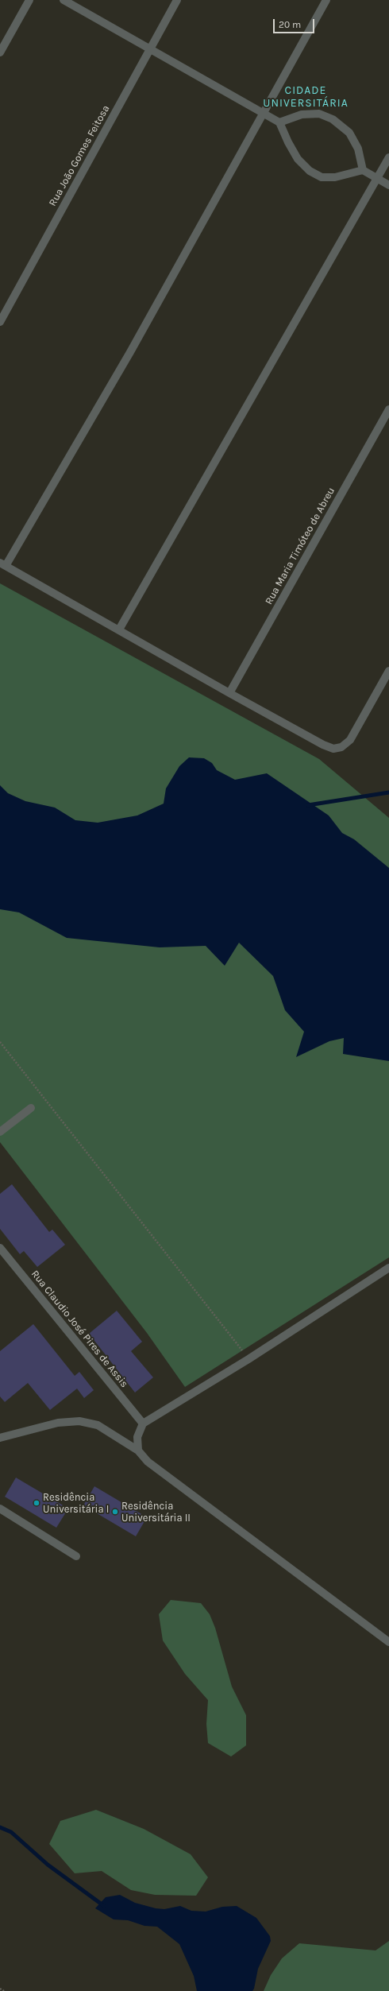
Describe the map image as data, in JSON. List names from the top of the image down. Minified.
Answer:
{"streets":{"street":["Rua João Gomes Feitosa","Rua Maria Timóteo de Abreu","Rua Claudio José Pires de Assis"]},"districts":["CIDADE UNIVERSITÁRIA"],"places":["Residência Universitária I","Residência Universitária II"],"scale_bar":"20 m"}
